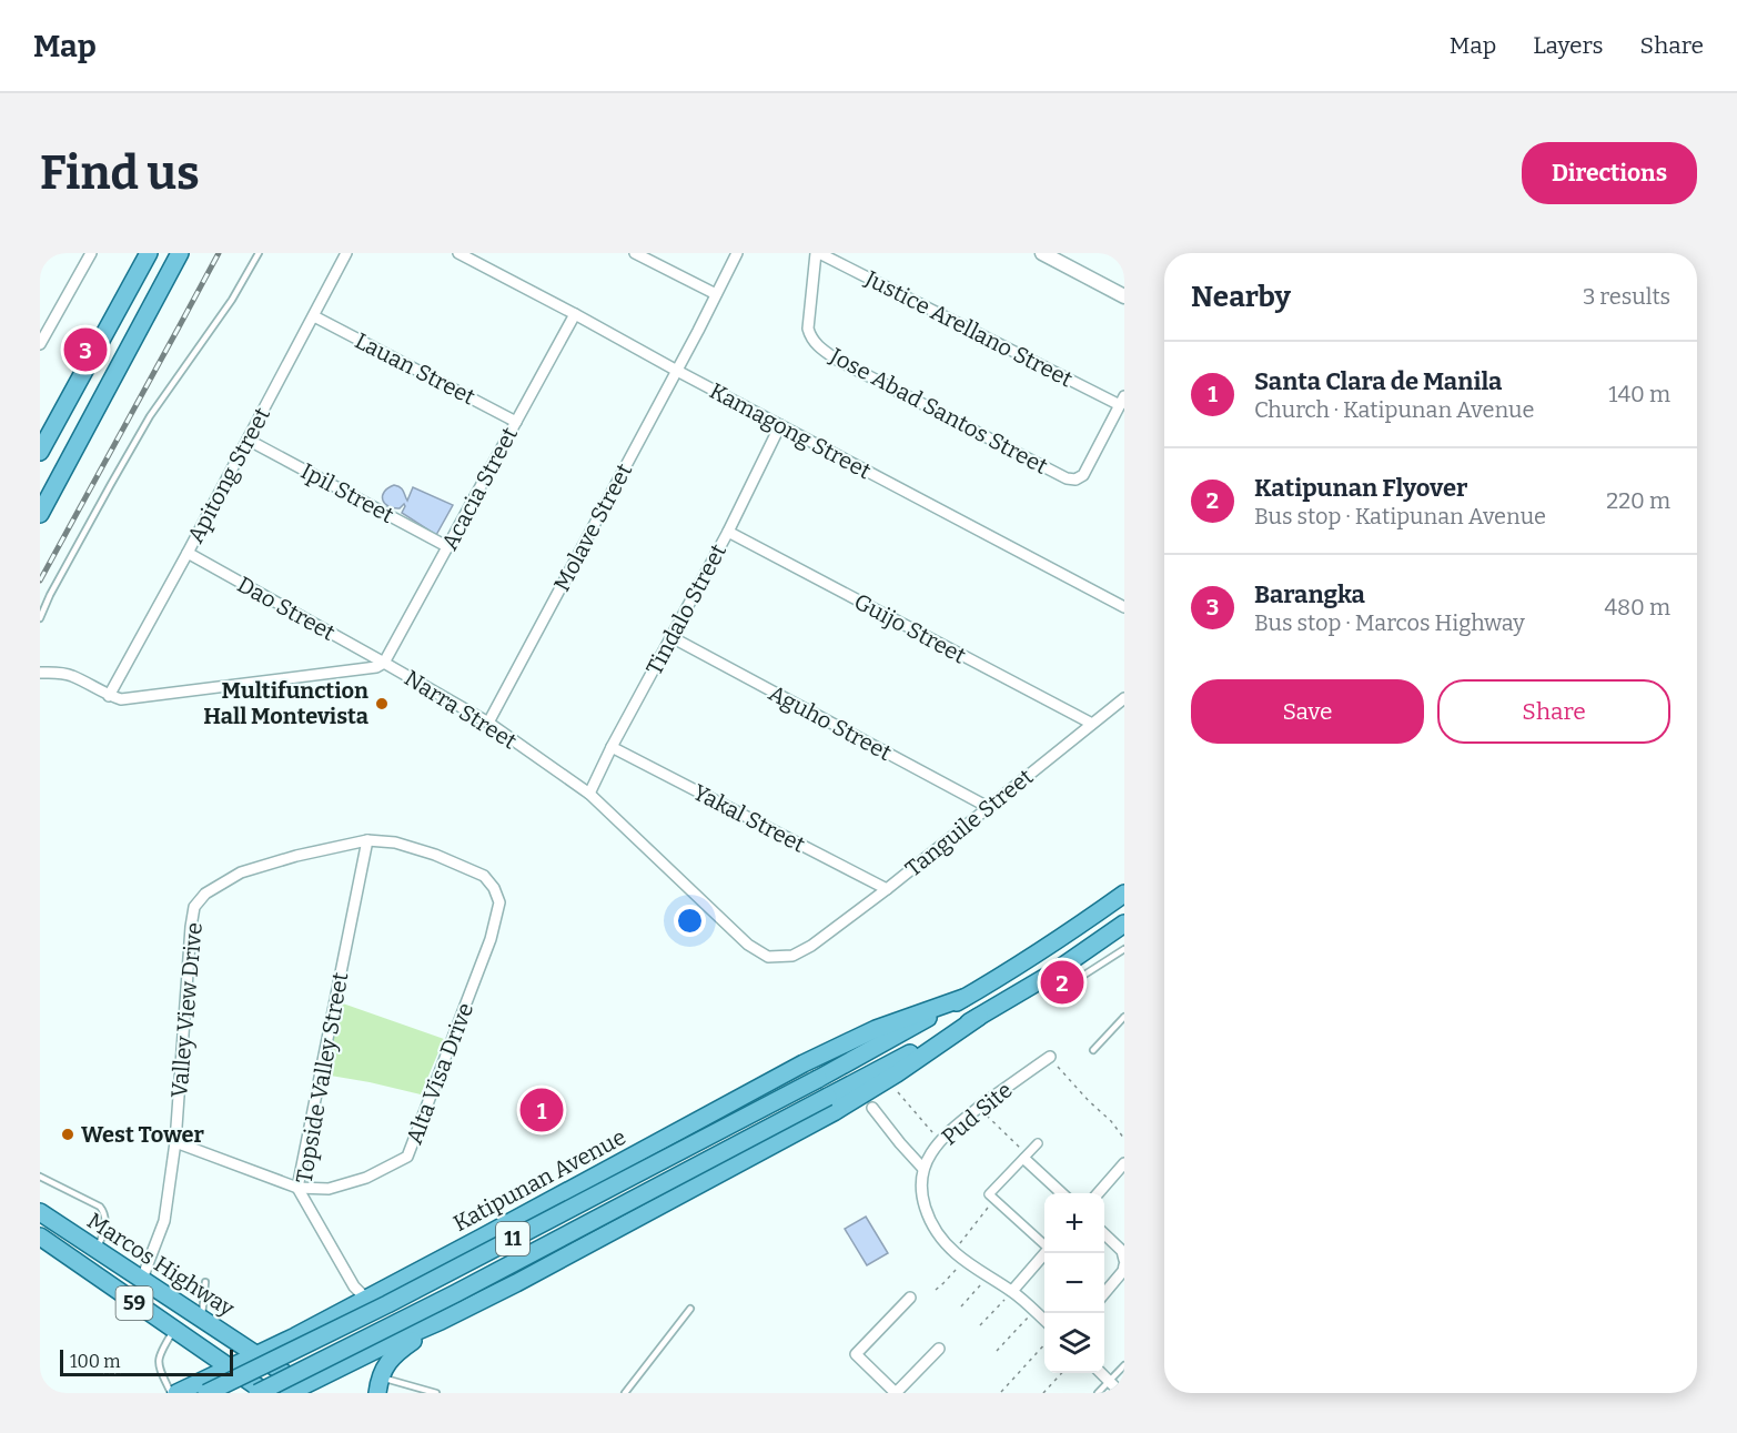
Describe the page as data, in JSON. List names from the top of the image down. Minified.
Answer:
{"streets":{"main road":["Katipunan Avenue","11","Marcos Highway","59"],"street":["Justice Arellano Street","Lauan Street","Jose Abad Santos Street","Kamagong Street","Apitong Street","Acacia Street","Ipil Street","Molave Street","Dao Street","Tindalo Street","Guijo Street","Narra Street","Aguho Street","Yakal Street","Tanguile Street","Valley View Drive","Alta Visa Drive","Topside Valley Street","Pud Site"]},"crossings":[["Justice Arellano Street","Jose Abad Santos Street"],["Lauan Street","Apitong Street"],["Lauan Street","Acacia Street"],["Kamagong Street","Acacia Street"],["Kamagong Street","Molave Street"],["Kamagong Street","Tindalo Street"],["Apitong Street","Ipil Street"],["Apitong Street","Dao Street"],["Apitong Street","Narra Street"],["Acacia Street","Ipil Street"],["Acacia Street","Dao Street"],["Acacia Street","Narra Street"],["Molave Street","Narra Street"],["Dao Street","Narra Street"],["Tindalo Street","Guijo Street"],["Tindalo Street","Narra Street"],["Tindalo Street","Aguho Street"],["Tindalo Street","Yakal Street"],["Guijo Street","Tanguile Street"],["Narra Street","Tanguile Street"],["Aguho Street","Tanguile Street"],["Yakal Street","Tanguile Street"],["Valley View Drive","Alta Visa Drive"],["Valley View Drive","Topside Valley Street"],["Valley View Drive","Marcos Highway"],["Alta Visa Drive","Topside Valley Street"],["Topside Valley Street","Katipunan Avenue"],["Katipunan Avenue","Marcos Highway"],["Katipunan Avenue","59"],["11","59"],["Marcos Highway","59"]],"places":["Multifunction Hall Montevista","West Tower"],"scale_bar":"100 m","page":{"header":"Map","nav":["Map","Layers","Share"],"buttons":["Directions",["Save","Share"]],"title":"Find us","heading":["Nearby","3 results"],"pins":["3","2","1"],"list":[{"mark":"1","name":"Santa Clara de Manila","note":"Church · Katipunan Avenue","value":"140 m"},{"mark":"2","name":"Katipunan Flyover","note":"Bus stop · Katipunan Avenue","value":"220 m"},{"mark":"3","name":"Barangka","note":"Bus stop · Marcos Highway","value":"480 m"}],"map_buttons":["+","−"],"scale":"100 m"}}
